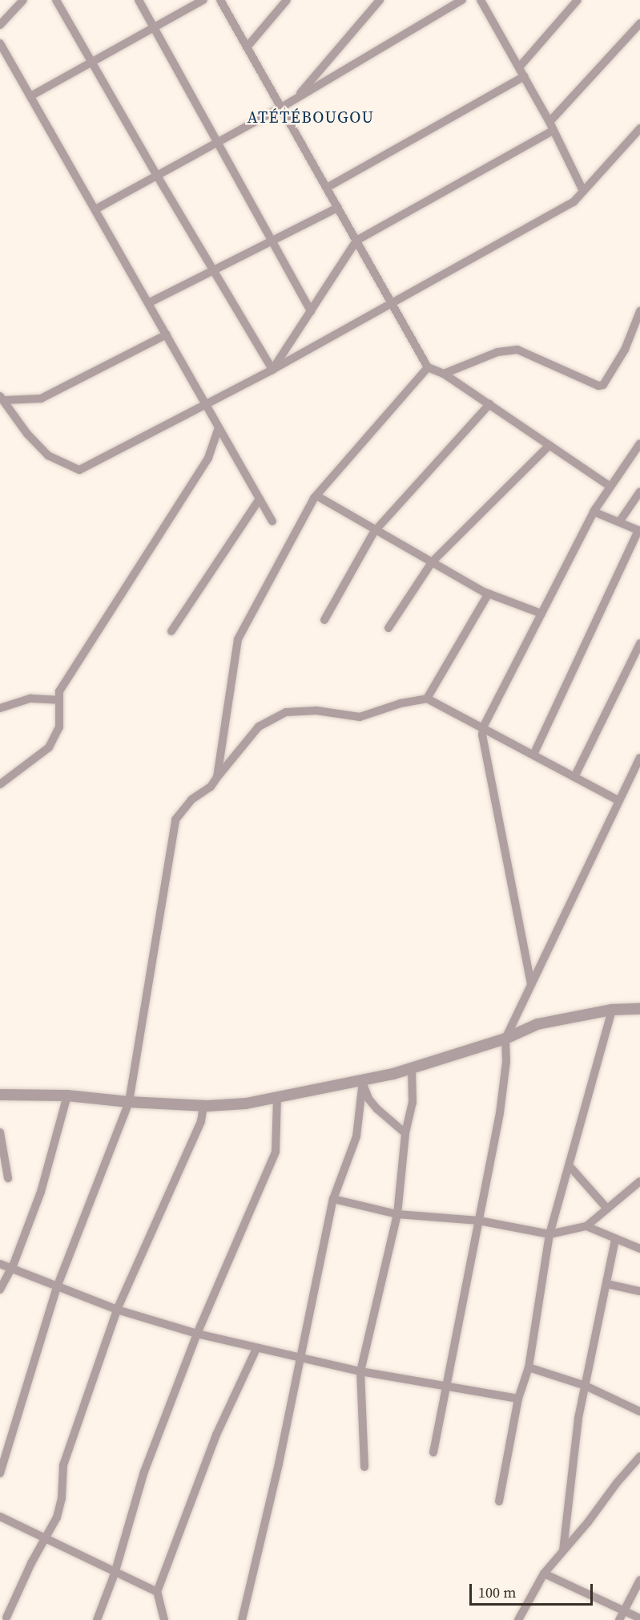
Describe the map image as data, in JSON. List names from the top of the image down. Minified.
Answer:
{"districts":["ATÉTÉBOUGOU"],"scale_bar":"100 m"}
